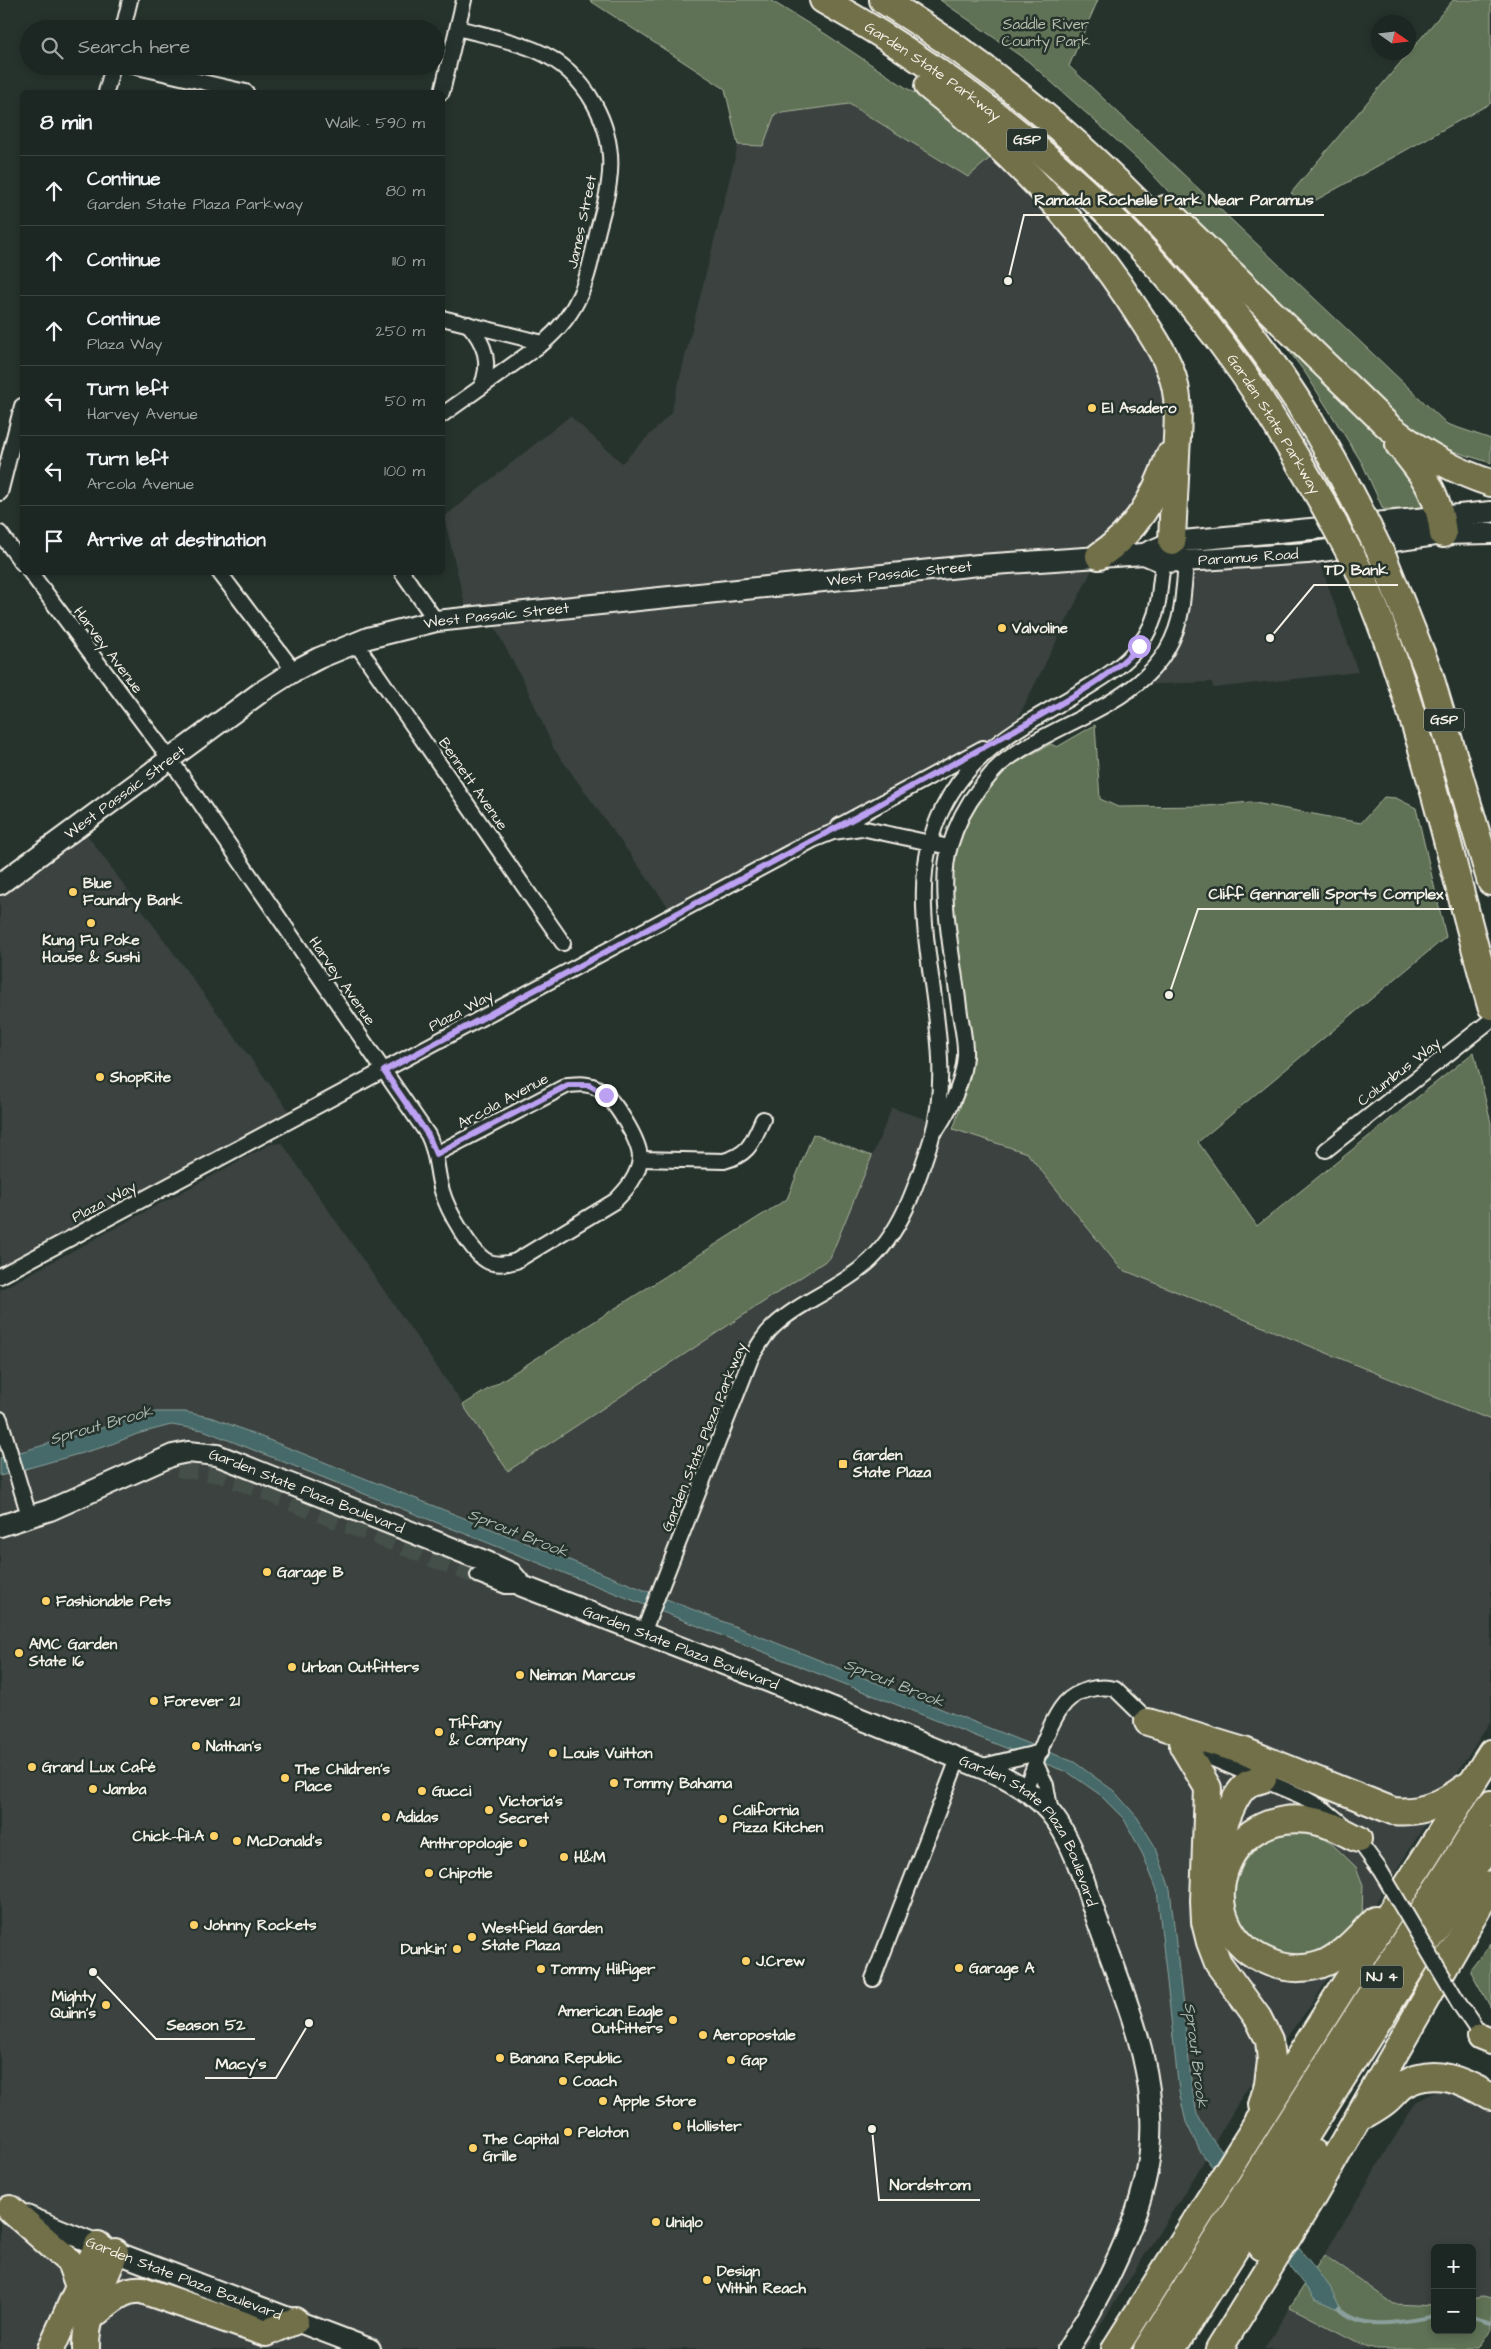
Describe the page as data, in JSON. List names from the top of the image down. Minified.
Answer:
{"streets":{"highway":["Garden State Parkway","GSP","NJ 4"],"street":["James Street","Paramus Road","West Passaic Street","Harvey Avenue","Bennett Avenue","Plaza Way","Columbus Way","Arcola Avenue","Garden State Plaza Parkway","Garden State Plaza Boulevard"]},"crossings":[["Paramus Road","West Passaic Street"],["Paramus Road","Garden State Plaza Parkway"],["West Passaic Street","Harvey Avenue"],["West Passaic Street","Bennett Avenue"],["Harvey Avenue","Plaza Way"],["Harvey Avenue","Arcola Avenue"],["Plaza Way","Garden State Plaza Parkway"],["Garden State Plaza Parkway","Garden State Plaza Boulevard"]],"water":["Sprout Brook"],"parks":["Saddle River County Park"],"places":{"other":["Ramada Rochelle Park Near Paramus","El Asadero","Valvoline","TD Bank","Blue Foundry Bank","Kung Fu Poke House & Sushi","Cliff Gennarelli Sports Complex","ShopRite","Garage B","Fashionable Pets","AMC Garden State 16","Urban Outfitters","Neiman Marcus","Forever 21","Tiffany & Company","Nathan's","Louis Vuitton","Grand Lux Café","The Children's Place","Tommy Bahama","Jamba","Gucci","Victoria's Secret","Adidas","California Pizza Kitchen","Chick-fil-A","McDonald's","Anthropologie","H&M","Chipotle","Johnny Rockets","Westfield Garden State Plaza","Dunkin'","J.Crew","Garage A","Tommy Hilfiger","Season 52","Mighty Quinn's","American Eagle Outfitters","Macy's","Aeropostale","Banana Republic","Gap","Coach","Apple Store","Hollister","Nordstrom","Peloton","The Capital Grille","Uniqlo","Design Within Reach"],"transit":["Garden State Plaza"]},"north":"right","page":{"search":"Search here","heading":["8 min","Walk · 590 m"],"list":[["Continue","Garden State Plaza Parkway","80 m"],["Continue","110 m"],["Continue","Plaza Way","250 m"],["Turn left","Harvey Avenue","50 m"],["Turn left","Arcola Avenue","100 m"],"Arrive at destination"],"map_buttons":["+","−"]}}
